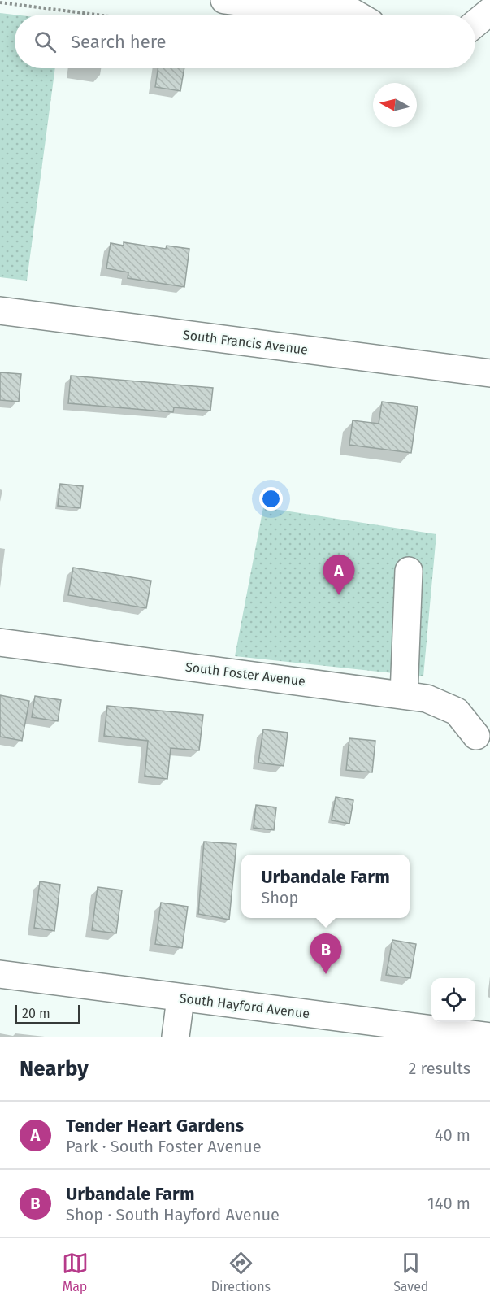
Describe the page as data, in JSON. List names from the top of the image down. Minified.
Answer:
{"streets":{"street":["South Francis Avenue","South Foster Avenue","South Hayford Avenue"]},"scale_bar":"20 m","north":"left","page":{"search":"Search here","pins":["A","B"],"popup":["Urbandale Farm","Shop"],"scale":"20 m","heading":["Nearby","2 results"],"list":[{"mark":"A","name":"Tender Heart Gardens","note":"Park · South Foster Avenue","value":"40 m"},{"mark":"B","name":"Urbandale Farm","note":"Shop · South Hayford Avenue","value":"140 m"}],"nav":["Map","Directions","Saved"]}}
